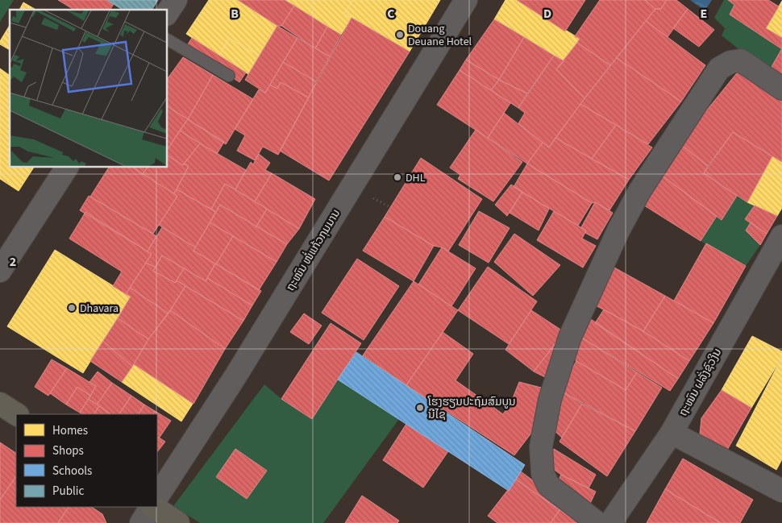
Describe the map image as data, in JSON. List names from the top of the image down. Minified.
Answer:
{"streets":{"street":["ຖະໜົນ ໜໍ່ແກ້ວກຸມມານ","ຖະໜົນ ຝລັ່ງຊົວງິນ"]},"places":["Douang Deuane Hotel","DHL","Dhavara","ໂຮງຮຽນປະຖົມສົມບູນ ນີໄຊ"],"legend":["Homes","Shops","Schools","Public"],"grid":{"columns":["B","C","D","E"],"rows":["2"]}}
